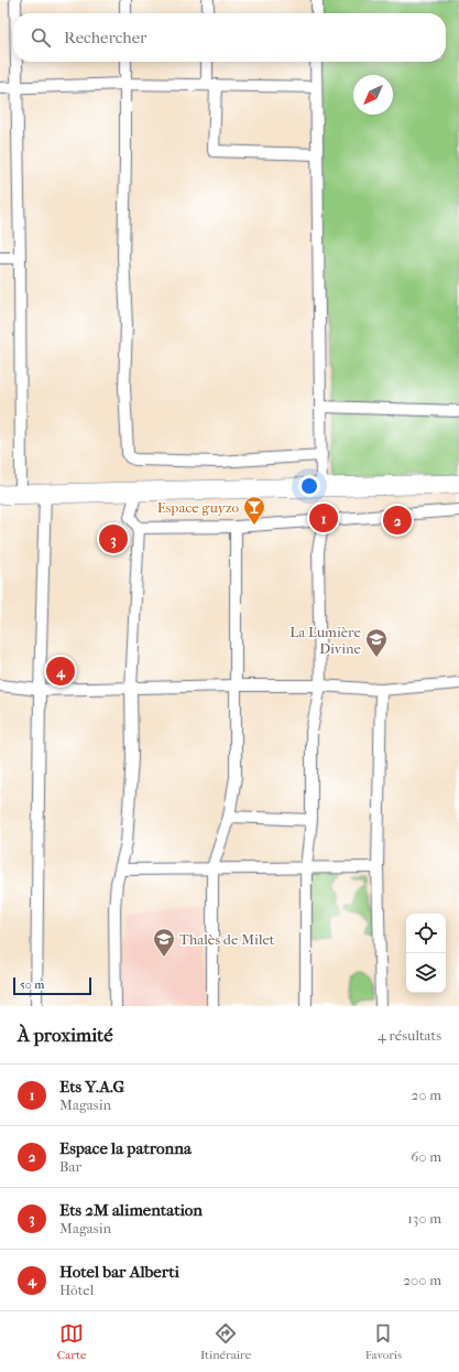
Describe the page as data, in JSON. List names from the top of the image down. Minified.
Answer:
{"places":{"bar":["Espace guyzo"],"school or university":["La Lumière Divine","Thalès de Milet"]},"scale_bar":"50 m","north":"bottom left","page":{"search":"Rechercher","pins":["1","2","3","4"],"scale":"50 m","heading":["À proximité","4 résultats"],"list":[{"mark":"1","name":"Ets Y.A.G","note":"Magasin","value":"20 m"},{"mark":"2","name":"Espace la patronna","note":"Bar","value":"60 m"},{"mark":"3","name":"Ets 2M alimentation","note":"Magasin","value":"130 m"},{"mark":"4","name":"Hotel bar Alberti","note":"Hôtel","value":"200 m"}],"nav":["Carte","Itinéraire","Favoris"]}}
